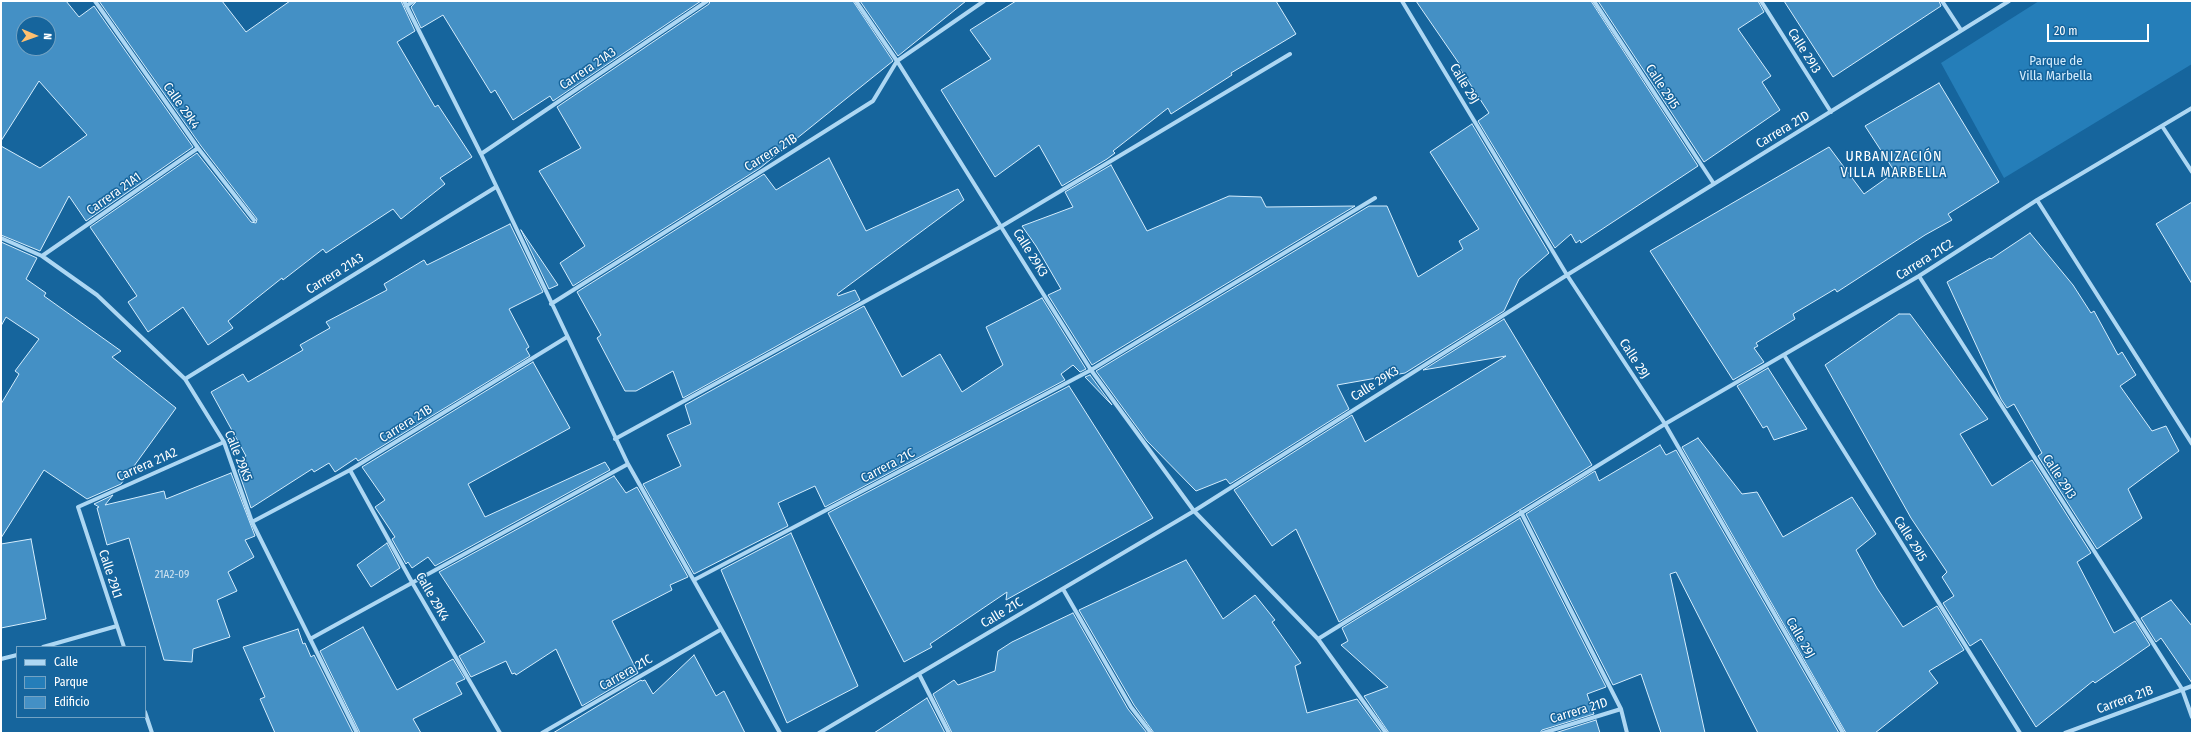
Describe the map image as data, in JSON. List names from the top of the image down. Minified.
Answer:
{"streets":{"street":["Calle 29I3","Carrera 21A3","Calle 29J","Calle 29I5","Calle 29k4","Carrera 21D","Carrera 21B","Carrera 21A1","Calle 29K3","Carrera 21C2","Calle 29K5","Carrera 21A2","Carrera 21C","Calle 29L1","Calle 29K4","Calle 21C"]},"crossings":[["Calle 29I3","Carrera 21D"],["Calle 29I3","Carrera 21B"],["Calle 29I3","Carrera 21C2"],["Carrera 21A3","Calle 29K5"],["Calle 29J","Carrera 21D"],["Calle 29J","Calle 29K3"],["Calle 29J","Carrera 21C2"],["Calle 29I5","Carrera 21D"],["Calle 29I5","Carrera 21C2"],["Calle 29k4","Carrera 21A1"],["Carrera 21D","Calle 29K3"],["Carrera 21B","Calle 29K3"],["Carrera 21B","Calle 29K5"],["Carrera 21B","Calle 29K4"],["Carrera 21A1","Calle 29K5"],["Calle 29K3","Carrera 21C2"],["Calle 29K3","Carrera 21C"],["Calle 29K3","Calle 21C"],["Calle 29K5","Carrera 21A2"],["Carrera 21A2","Calle 29L1"]],"districts":["URBANIZACIÓN VILLA MARBELLA"],"parks":["Parque de Villa Marbella"],"house_numbers":["21A2-09"],"legend":["Calle","Parque","Edificio"],"scale_bar":"20 m","north":"right"}
